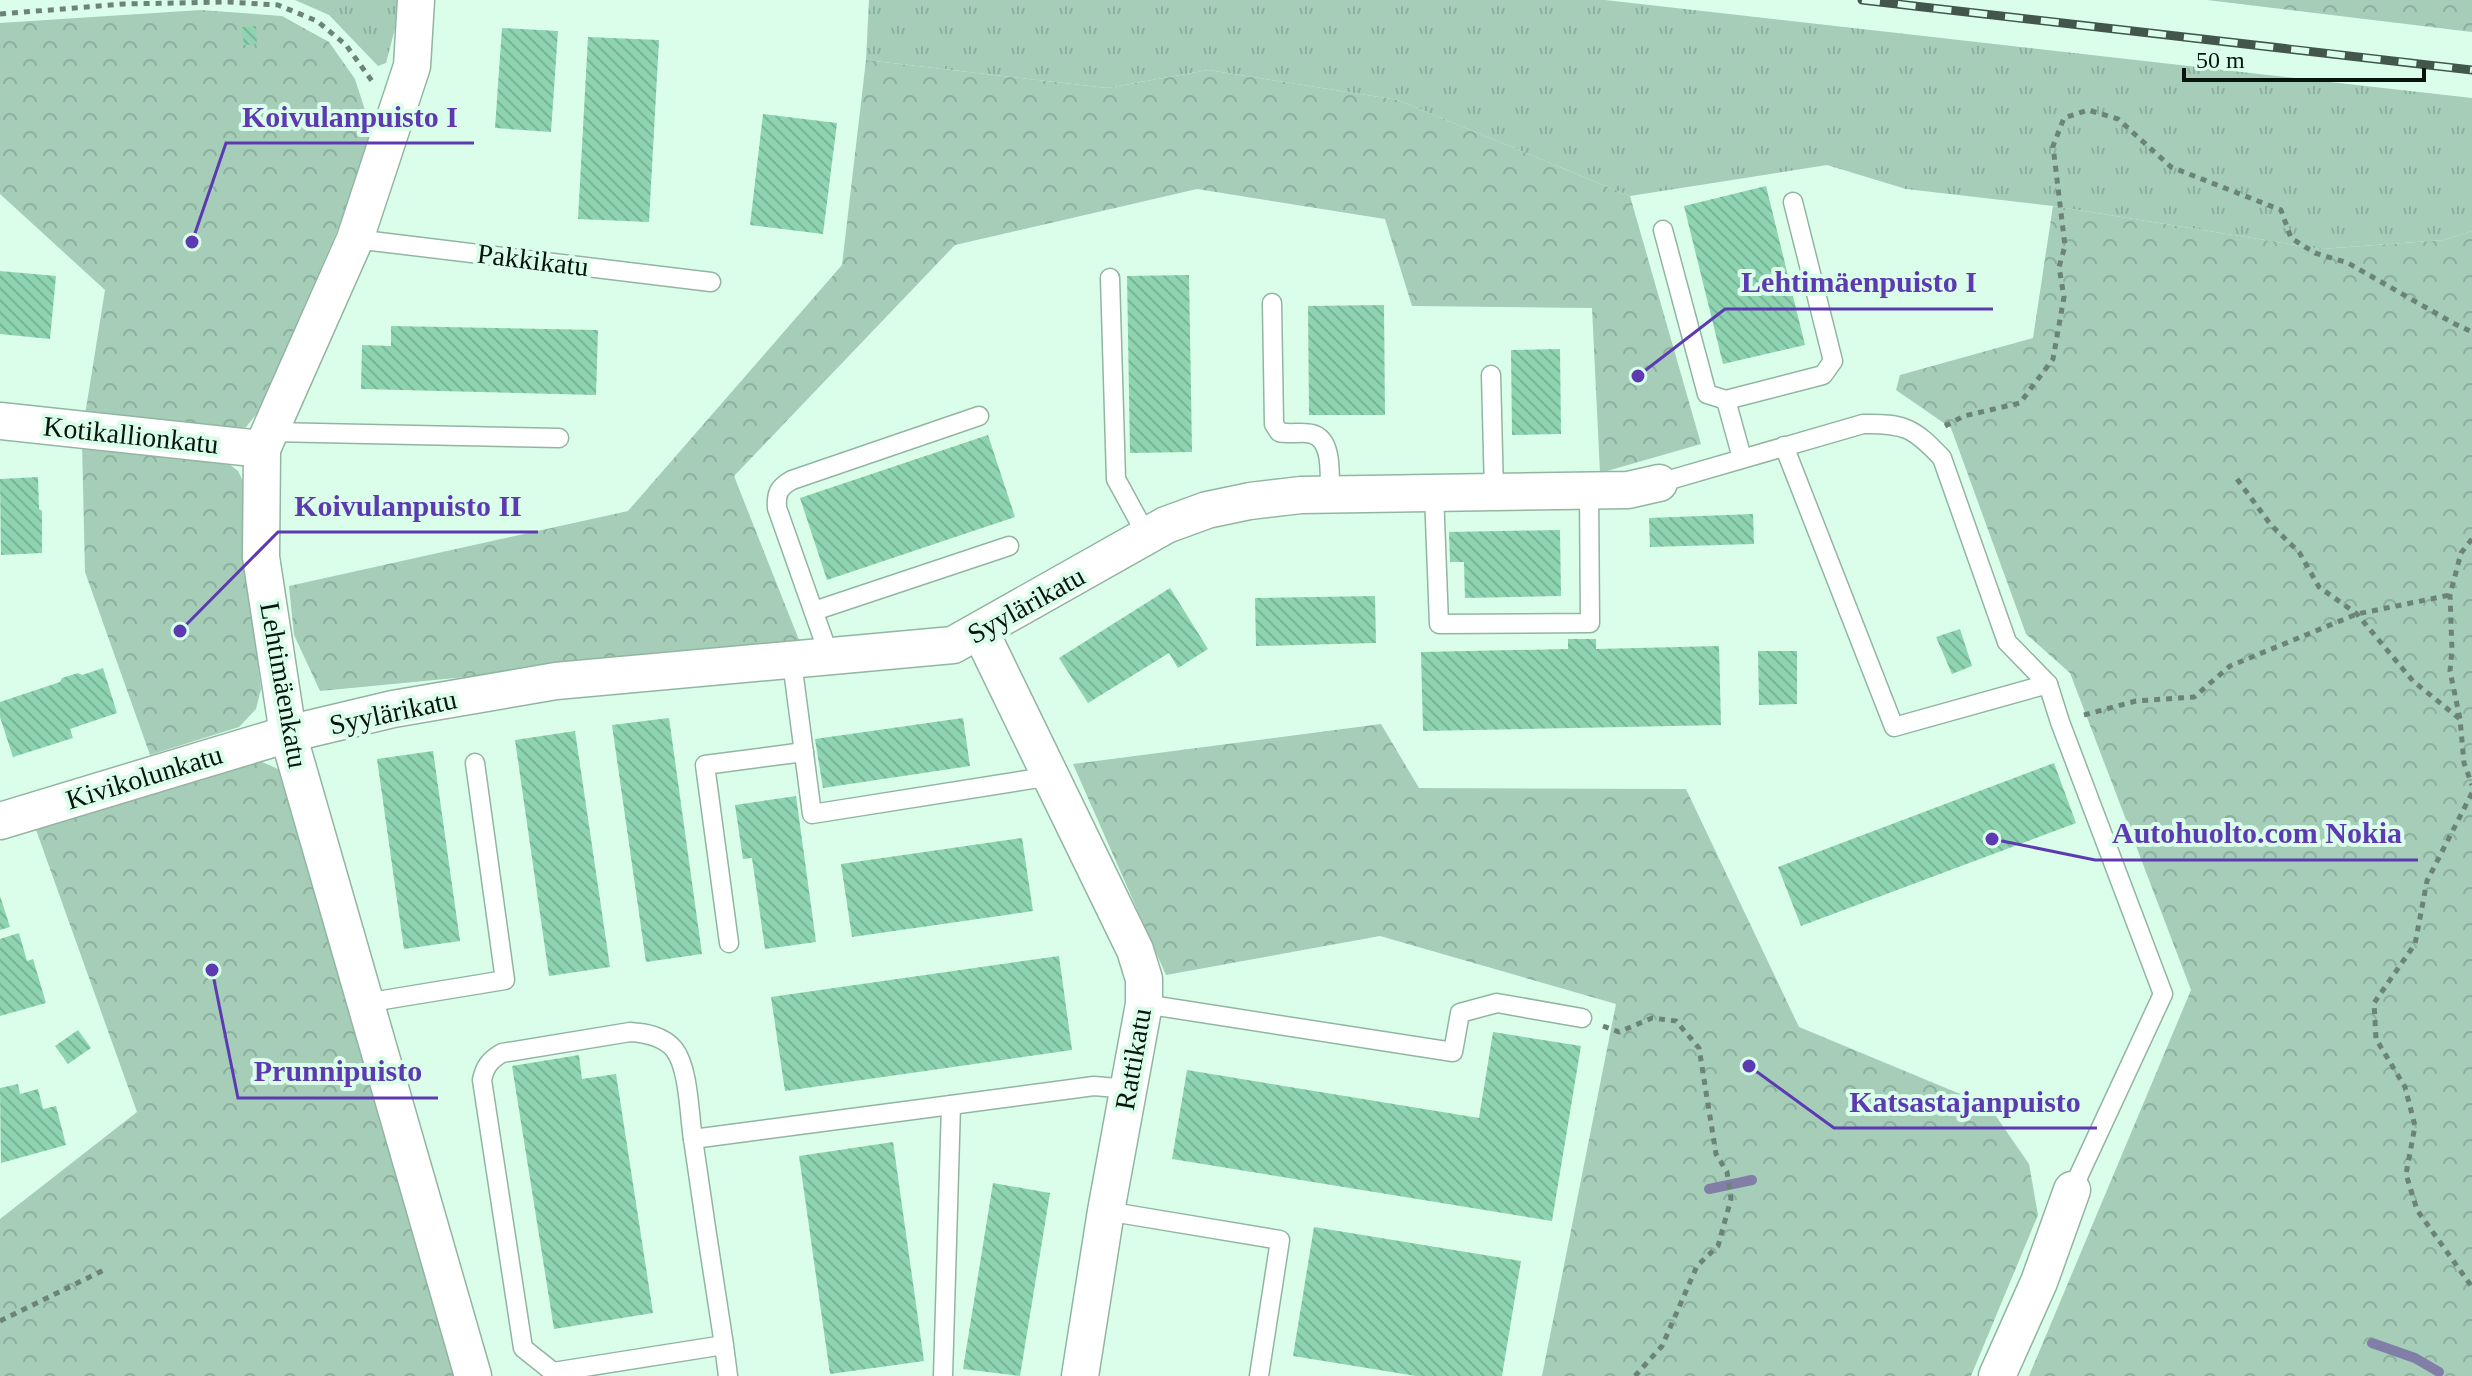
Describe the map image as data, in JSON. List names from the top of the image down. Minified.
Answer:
{"streets":{"street":["Kotikallionkatu","Syylärikatu","Lehtimäenkatu","Kivikolunkatu","Rattikatu"],"lane":["Pakkikatu"]},"crossings":[["Pakkikatu","Lehtimäenkatu"],["Kotikallionkatu","Lehtimäenkatu"],["Syylärikatu","Lehtimäenkatu"],["Syylärikatu","Kivikolunkatu"],["Syylärikatu","Rattikatu"],["Lehtimäenkatu","Kivikolunkatu"]],"places":["Koivulanpuisto I","Lehtimäenpuisto I","Koivulanpuisto II","Autohuolto.com Nokia","Prunnipuisto","Katsastajanpuisto"],"scale_bar":"50 m"}
